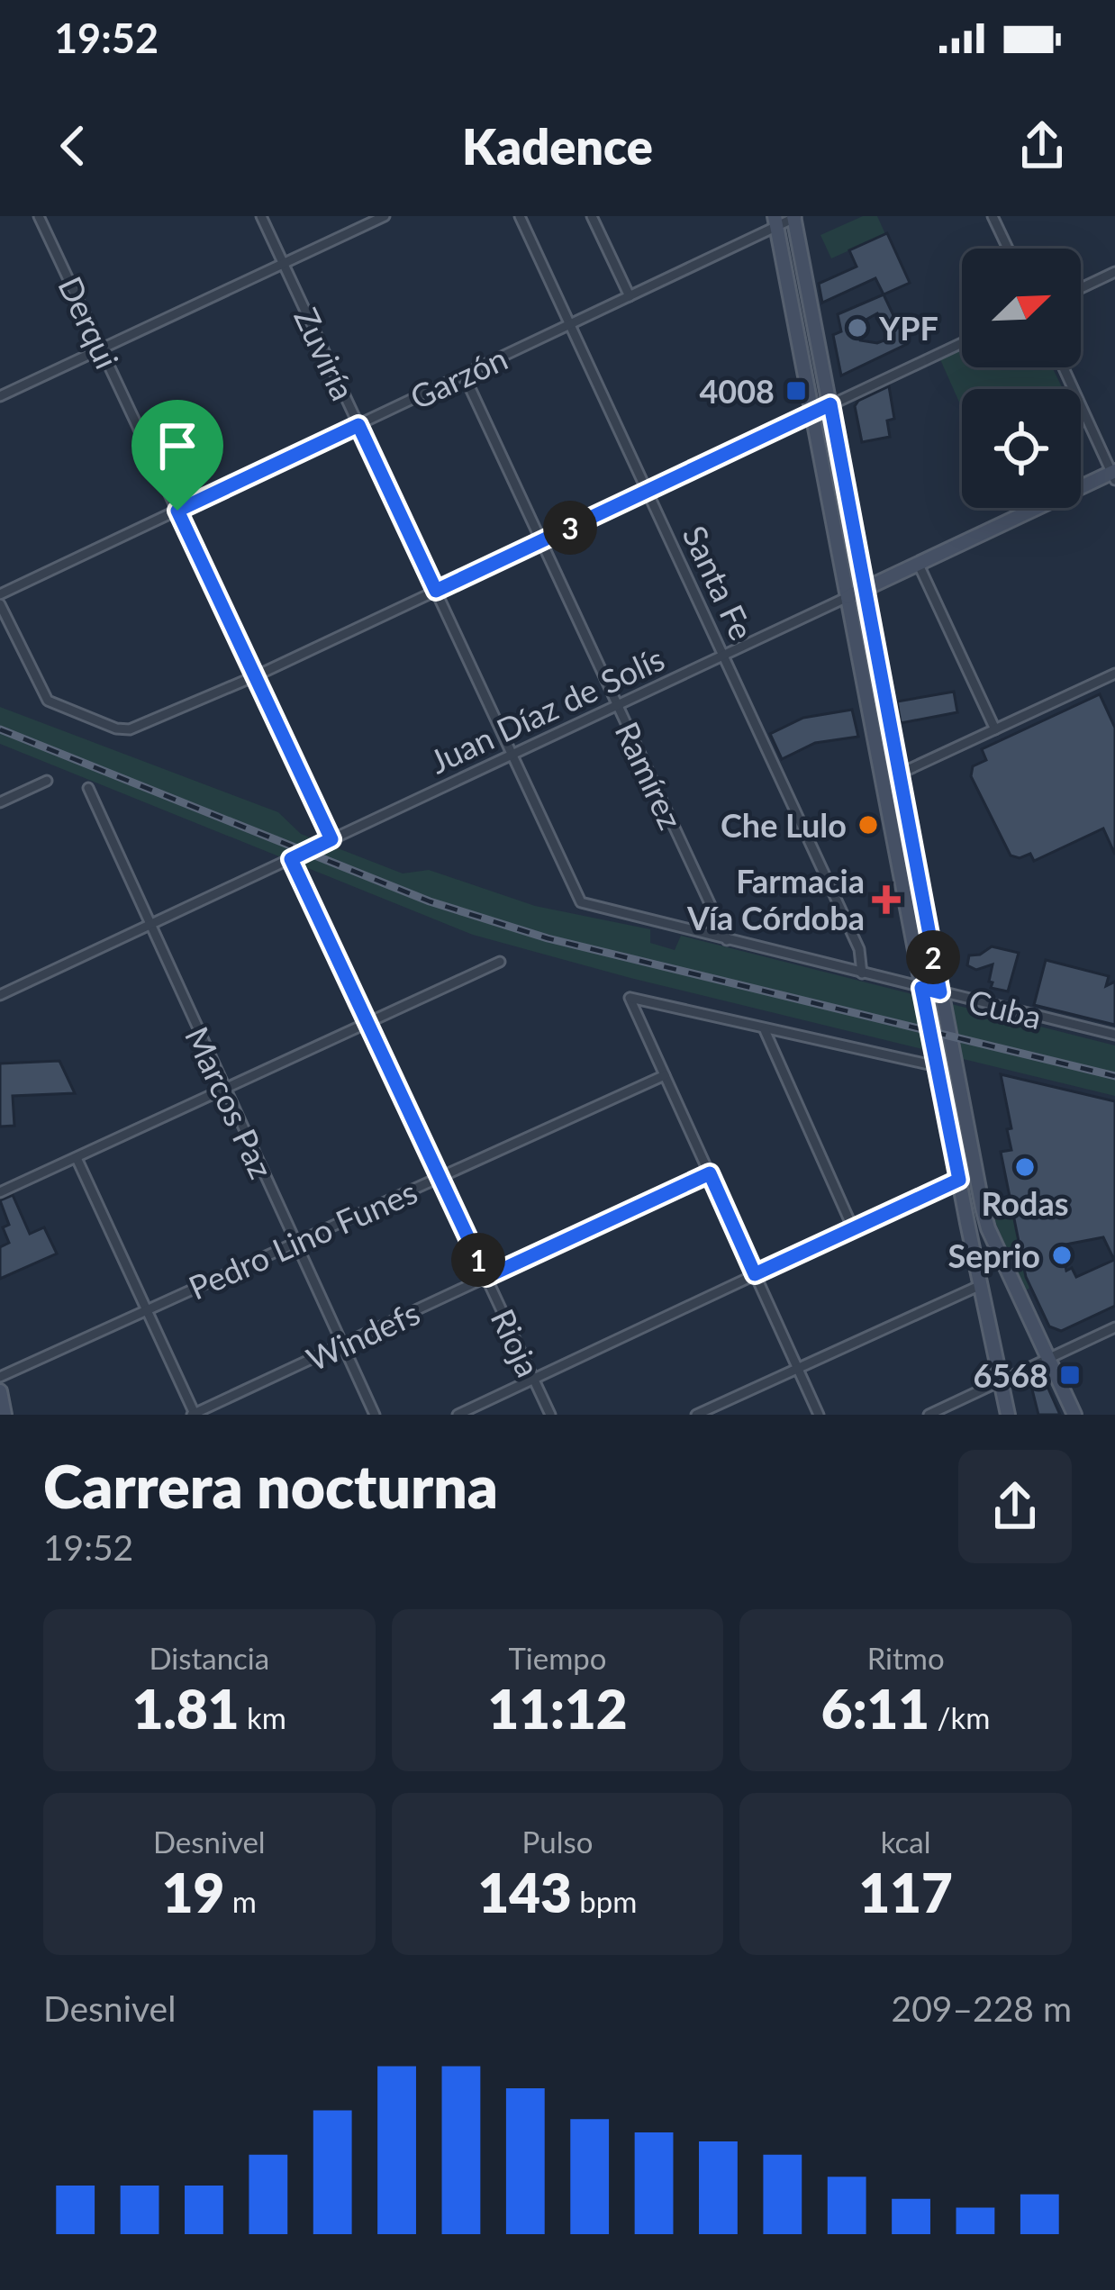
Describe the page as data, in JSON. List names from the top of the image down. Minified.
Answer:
{"streets":{"main road":["Juan Díaz de Solís"],"street":["Derqui","Zuviría","Garzón","Santa Fe","Ramírez","Cuba","Marcos Paz","Pedro Lino Funes","Windefs","Rioja"]},"crossings":[["Derqui","Garzón"],["Derqui","Juan Díaz de Solís"],["Zuviría","Garzón"],["Zuviría","Juan Díaz de Solís"],["Zuviría","Cuba"],["Garzón","Santa Fe"],["Garzón","Ramírez"],["Santa Fe","Juan Díaz de Solís"],["Santa Fe","Cuba"],["Juan Díaz de Solís","Ramírez"],["Juan Díaz de Solís","Marcos Paz"],["Juan Díaz de Solís","Rioja"],["Ramírez","Cuba"],["Marcos Paz","Pedro Lino Funes"],["Marcos Paz","Windefs"],["Pedro Lino Funes","Rioja"],["Windefs","Rioja"]],"places":{"other":["YPF","Che Lulo","Rodas","Seprio"],"transit":["4008","6568"],"health":["Farmacia Vía Córdoba"]},"north":"top right","page":{"status":"19:52","header":"Kadence","pins":["3","2","1"],"heading":["Carrera nocturna","19:52"],"stats":[["Distancia","1.81 km"],["Tiempo","11:12"],["Ritmo","6:11 /km"],["Desnivel","19 m"],["Pulso","143 bpm"],["kcal","117"]],"chart":["Desnivel","209–228 m"]}}
